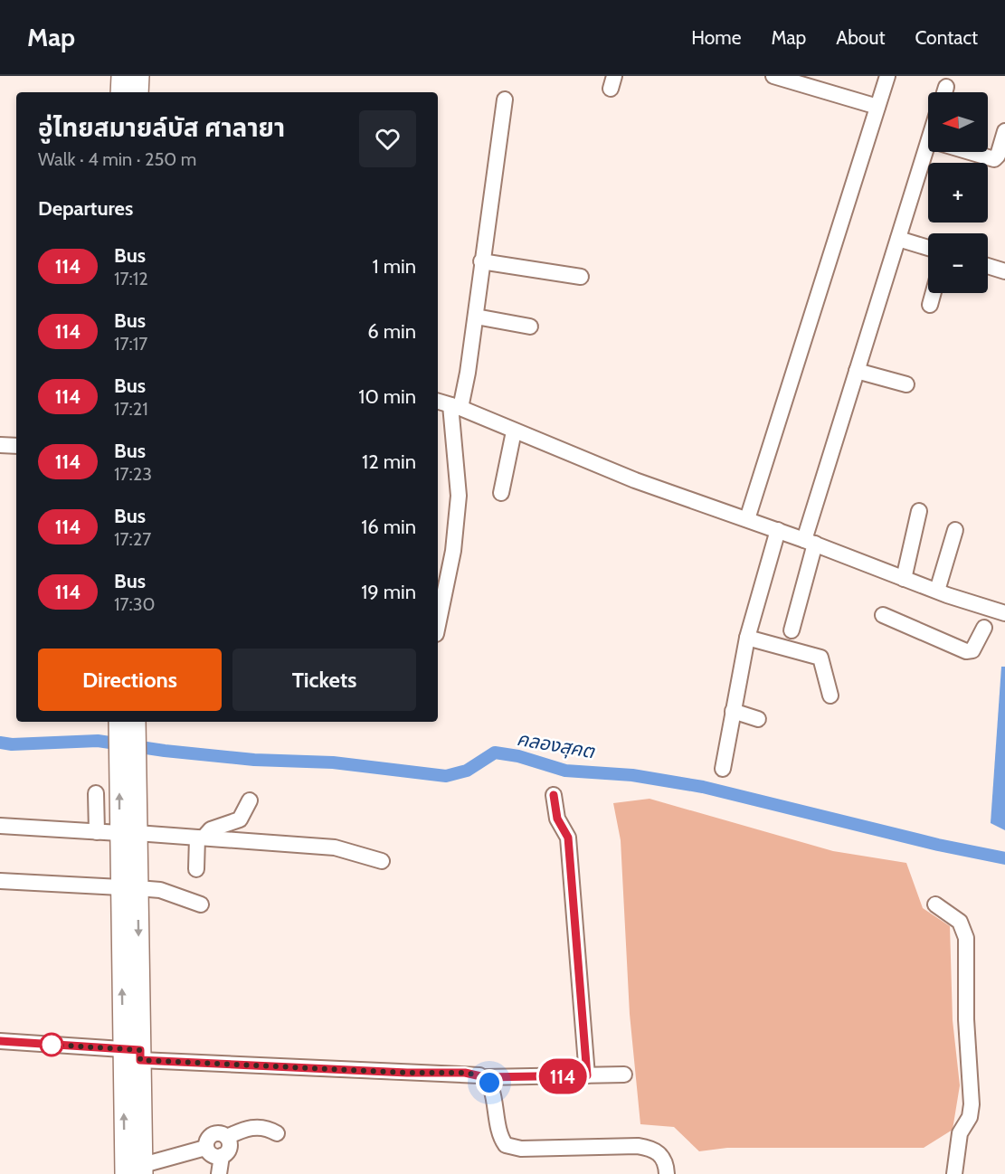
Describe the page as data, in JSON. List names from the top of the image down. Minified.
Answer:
{"water":["คลองสุคต"],"lines":["bus line 114"],"north":"left","page":{"header":"Map","nav":["Home","Map","About","Contact"],"on_map":"114","map_buttons":["+","−"],"heading":[["อู่ไทยสมายล์บัส ศาลายา","Walk · 4 min · 250 m"],"Departures"],"list":[{"mark":"114","name":"Bus","note":"17:12","value":"1 min"},{"mark":"114","name":"Bus","note":"17:17","value":"6 min"},{"mark":"114","name":"Bus","note":"17:21","value":"10 min"},{"mark":"114","name":"Bus","note":"17:23","value":"12 min"},{"mark":"114","name":"Bus","note":"17:27","value":"16 min"},{"mark":"114","name":"Bus","note":"17:30","value":"19 min"}],"buttons":["Directions","Tickets"]}}
